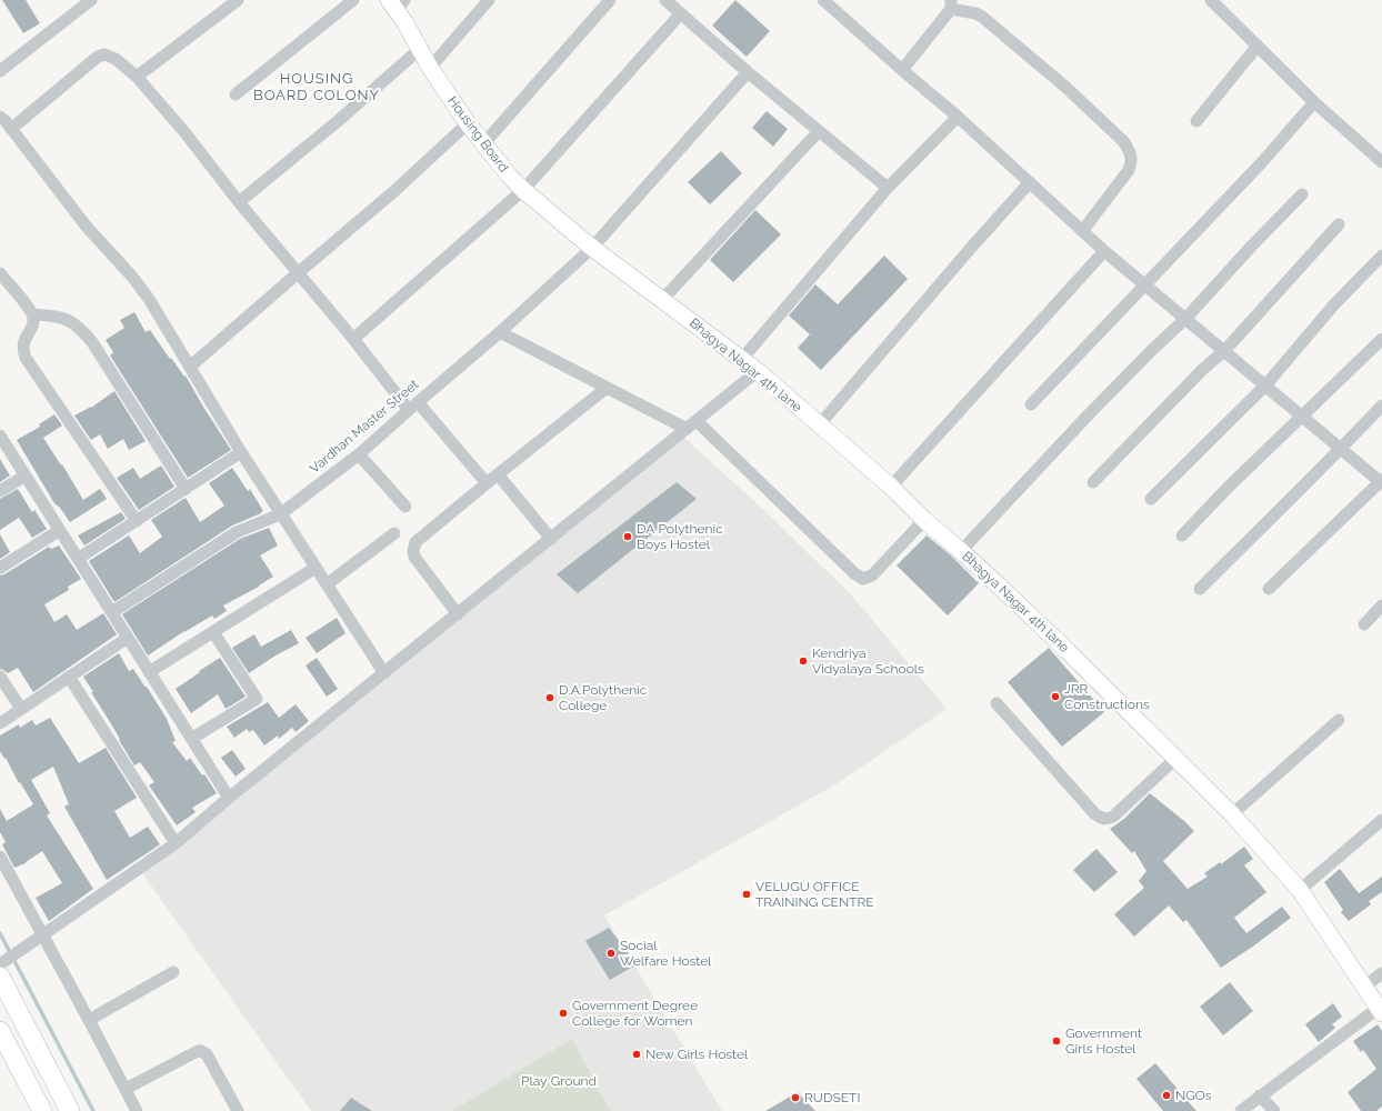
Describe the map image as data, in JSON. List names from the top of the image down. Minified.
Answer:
{"streets":{"main road":["Housing Board","Bhagya Nagar 4th lane"],"street":["Vardhan Master Street"]},"crossings":[["Housing Board","Bhagya Nagar 4th lane"],["Housing Board","Vardhan Master Street"],["Bhagya Nagar 4th lane","Vardhan Master Street"]],"districts":["HOUSING BOARD COLONY"],"parks":["Play Ground"],"places":["DA Polythenic Boys Hostel","Kendriya Vidyalaya Schools","JRR Constructions","D.A.Polythenic College","VELUGU OFFICE TRAINING CENTRE","Social Welfare Hostel","Government Degree College for Women","Government Girls Hostel","New Girls Hostel","NGOs","RUDSETI"]}
